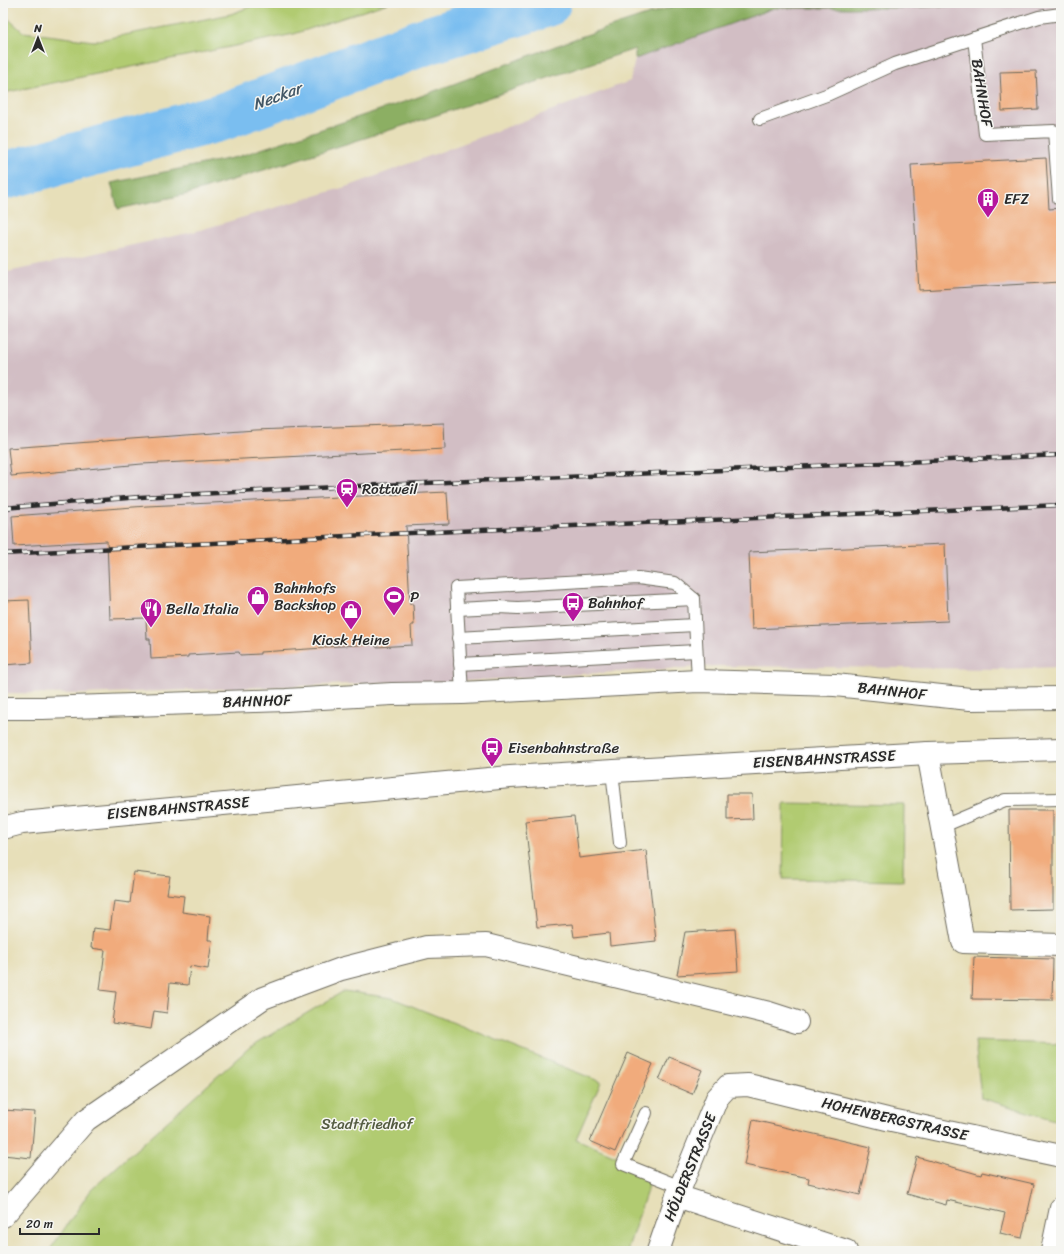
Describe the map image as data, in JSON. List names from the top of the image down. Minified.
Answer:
{"streets":{"street":["BAHNHOF","EISENBAHNSTRASSE","HOHENBERGSTRASSE","HÖLDERSTRASSE"]},"crossings":[["HOHENBERGSTRASSE","HÖLDERSTRASSE"]],"water":["Neckar"],"parks":["Stadtfriedhof"],"places":{"building":["EFZ"],"station":["Rottweil"],"shop":["Bahnhofs Backshop","Kiosk Heine"],"sports":["P"],"bus stop":["Bahnhof","Eisenbahnstraße"],"restaurant":["Bella Italia"]},"scale_bar":"20 m","north":"top"}
